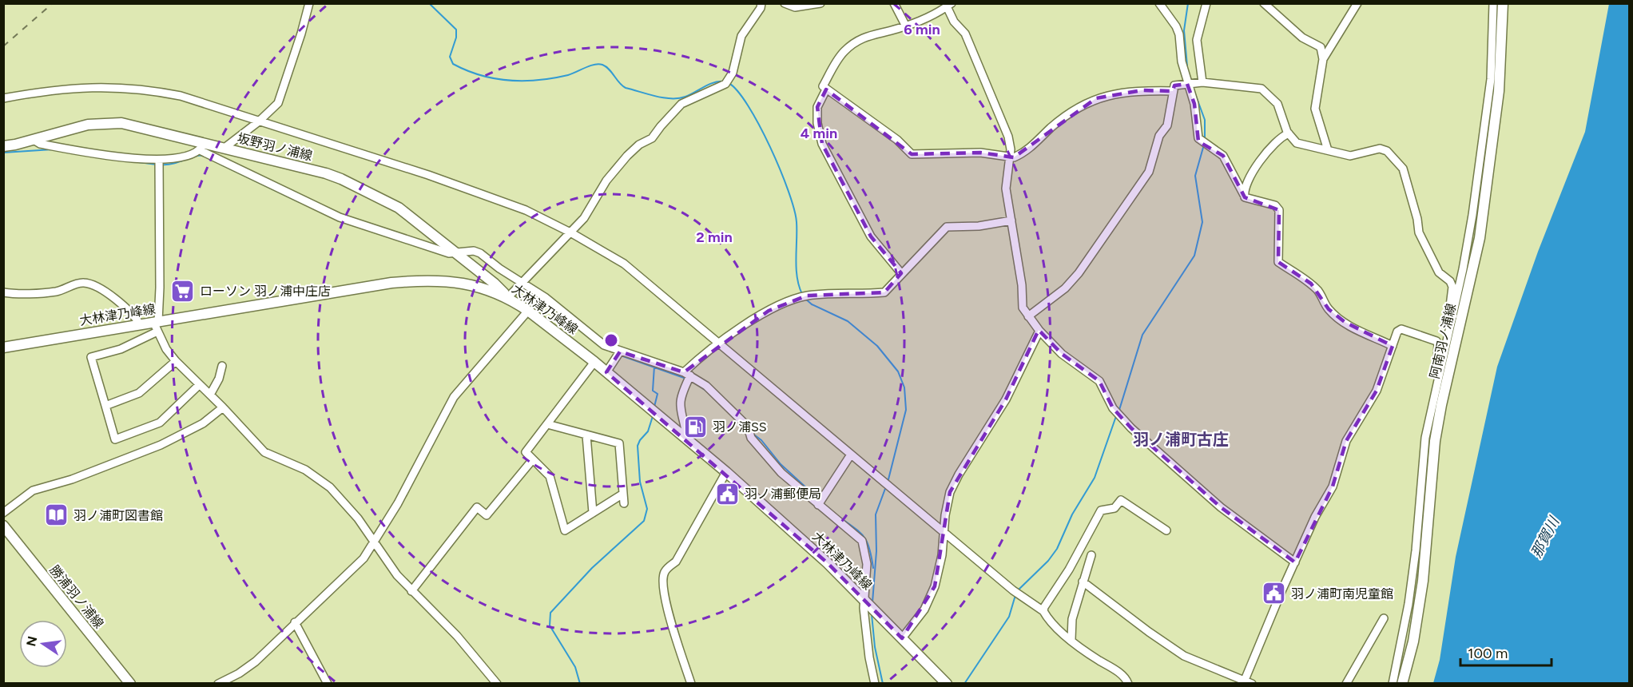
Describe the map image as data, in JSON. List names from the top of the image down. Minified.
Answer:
{"streets":{"main road":["坂野羽ノ浦線","大林津乃峰線","阿南羽ノ浦線","勝浦羽ノ浦線"]},"crossings":[["坂野羽ノ浦線","大林津乃峰線"]],"districts":["羽ノ浦町古庄"],"water":["那賀川"],"places":{"supermarket":["ローソン 羽ノ浦中庄店"],"fuel station":["羽ノ浦SS"],"public building":["羽ノ浦郵便局","羽ノ浦町南児童館"],"library":["羽ノ浦町図書館"]},"scale_bar":"100 m","north":"left","rings":["6 min","4 min","2 min"]}
